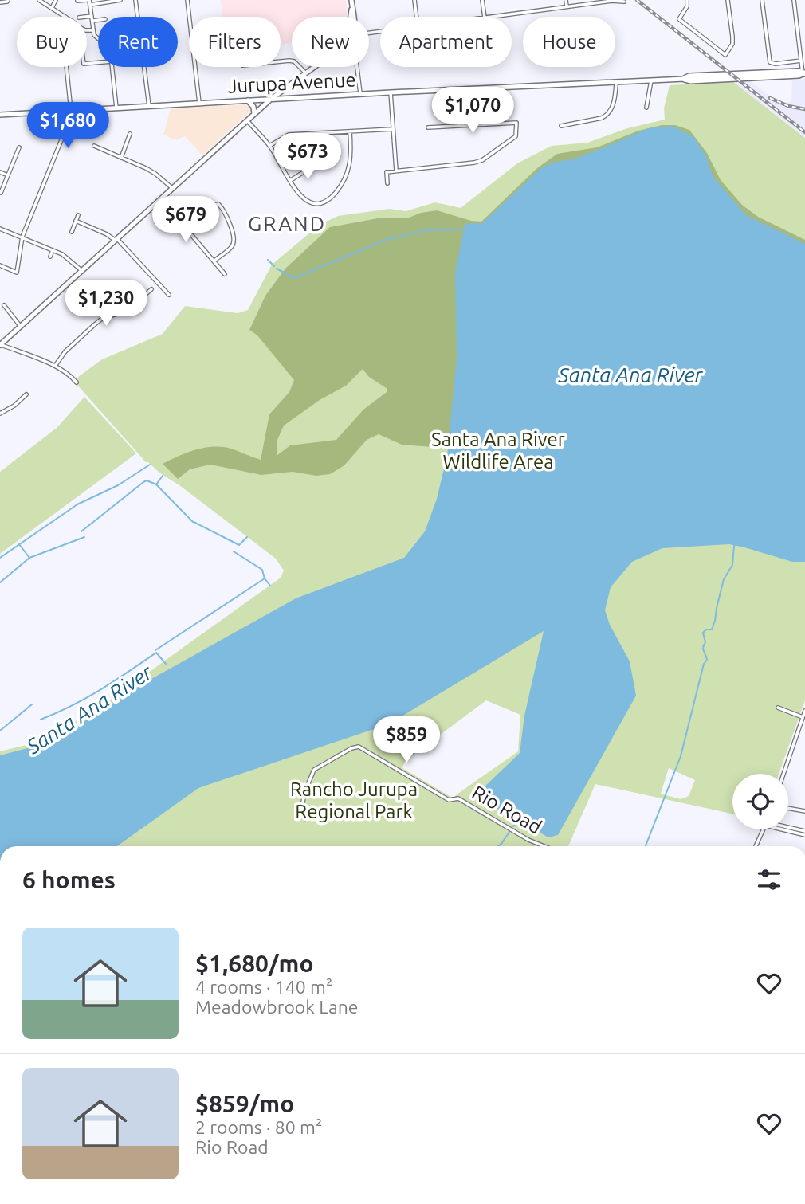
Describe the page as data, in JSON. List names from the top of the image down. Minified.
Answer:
{"streets":{"main road":["Jurupa Avenue"],"street":["Rio Road"]},"districts":["GRAND"],"water":["Santa Ana River"],"parks":["Santa Ana River Wildlife Area","Rancho Jurupa Regional Park"],"page":{"chip":["Buy","Rent","Filters","New","Apartment","House"],"price":["$1,070","$1,680","$673","$679","$1,230","$859"],"heading":"6 homes","list":[{"name":"$1,680/mo","note":"4 rooms · 140 m² · Meadowbrook Lane"},{"name":"$859/mo","note":"2 rooms · 80 m² · Rio Road"}]}}
